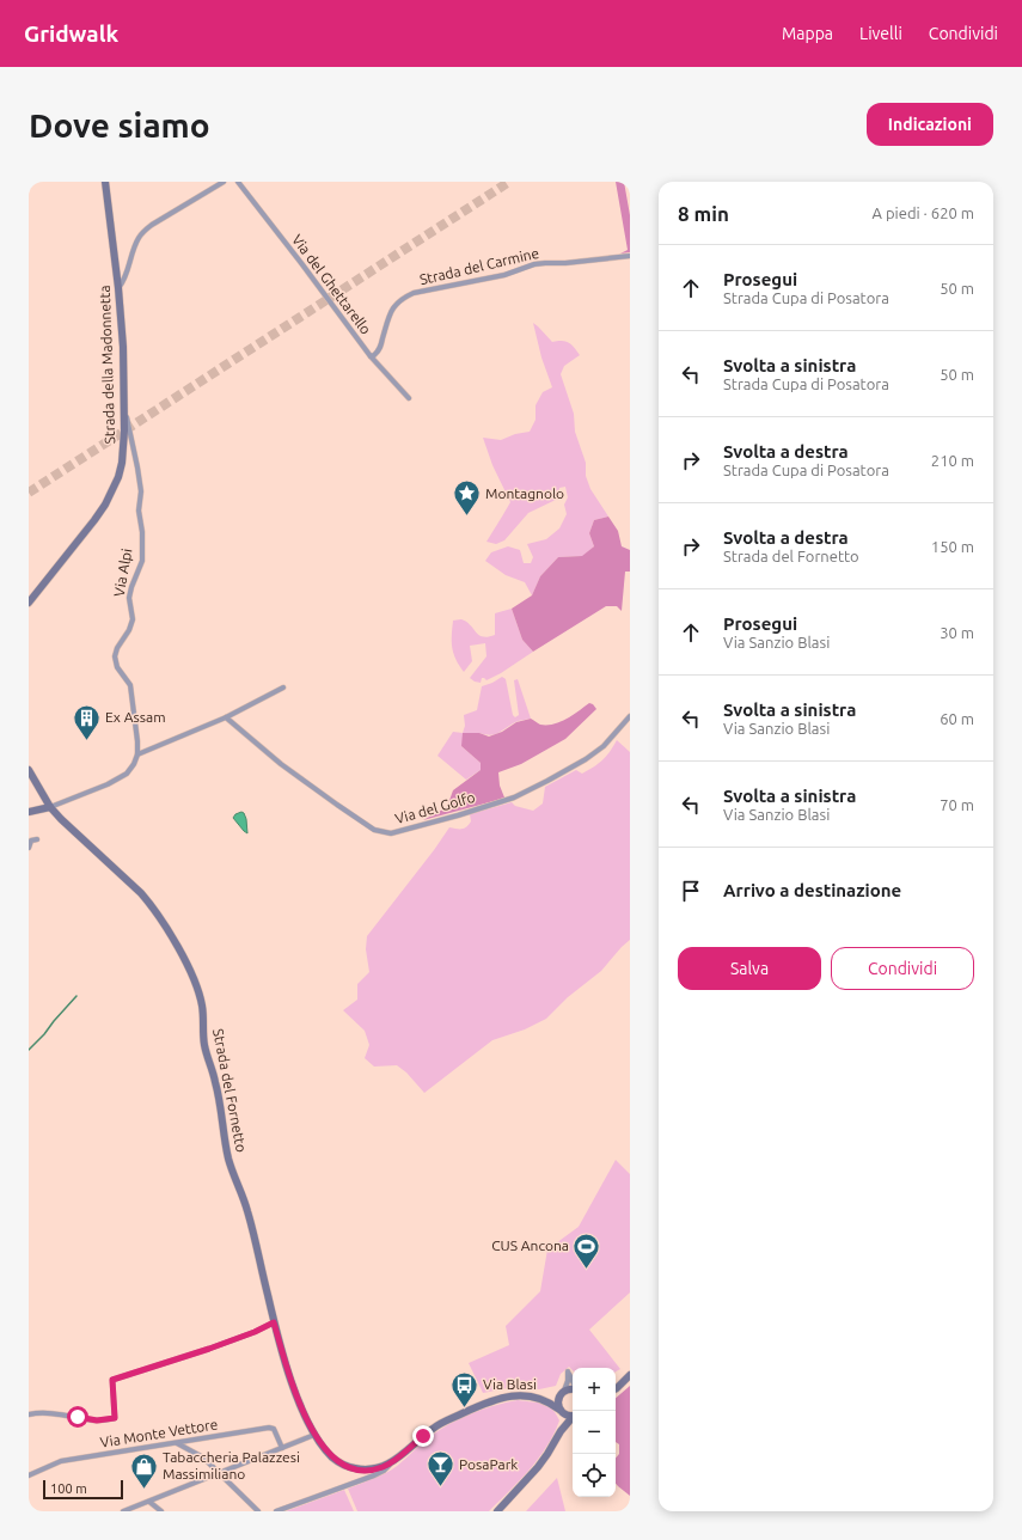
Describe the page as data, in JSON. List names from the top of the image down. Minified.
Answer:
{"streets":{"street":["Strada del Carmine","Via del Ghettarello","Strada della Madonnetta","Via Alpi","Via del Golfo","Strada del Fornetto","Via Monte Vettore"]},"crossings":[["Strada del Carmine","Via del Ghettarello"],["Strada della Madonnetta","Via Alpi"]],"places":{"place":["Montagnolo"],"building":["Ex Assam"],"sports":["CUS Ancona"],"bus stop":["Via Blasi"],"bar":["PosaPark"],"shop":["Tabaccheria Palazzesi Massimiliano"]},"scale_bar":"100 m","page":{"header":"Gridwalk","nav":["Mappa","Livelli","Condividi"],"buttons":["Indicazioni",["Salva","Condividi"]],"title":"Dove siamo","heading":["8 min","A piedi · 620 m"],"list":[["Prosegui","Strada Cupa di Posatora","50 m"],["Svolta a sinistra","Strada Cupa di Posatora","50 m"],["Svolta a destra","Strada Cupa di Posatora","210 m"],["Svolta a destra","Strada del Fornetto","150 m"],["Prosegui","Via Sanzio Blasi","30 m"],["Svolta a sinistra","Via Sanzio Blasi","60 m"],["Svolta a sinistra","Via Sanzio Blasi","70 m"],"Arrivo a destinazione"],"map_buttons":["+","−"],"scale":"100 m"}}
